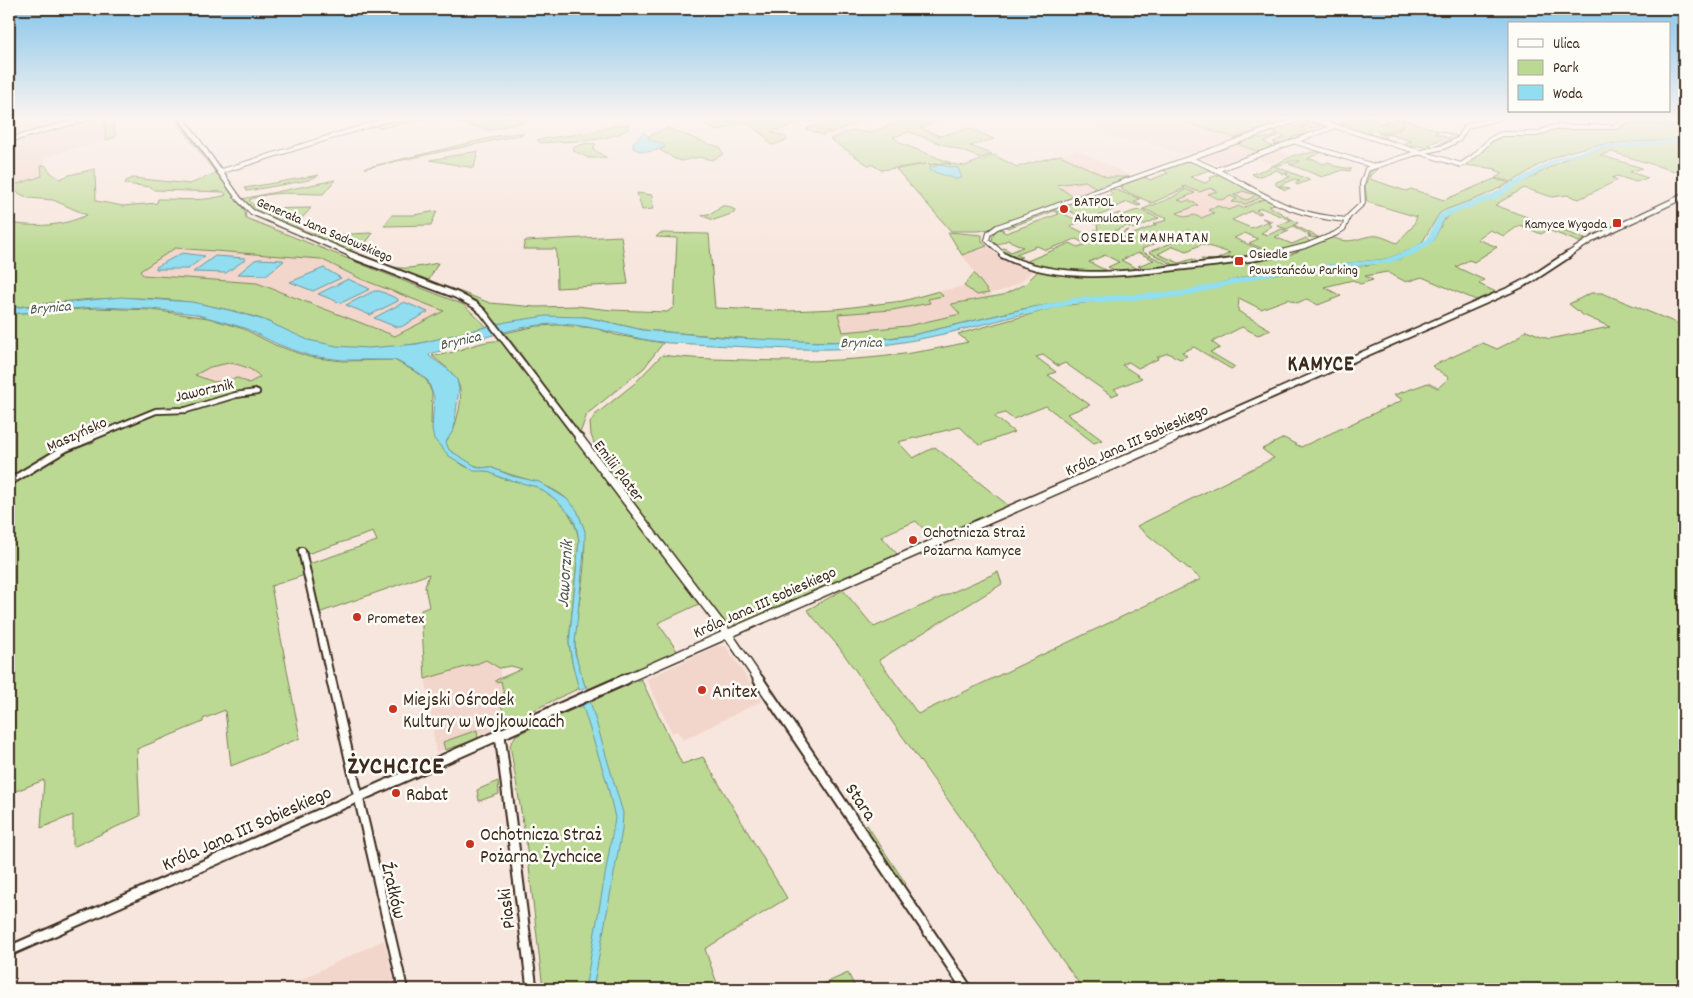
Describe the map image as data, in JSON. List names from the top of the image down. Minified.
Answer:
{"streets":{"street":["Generała Jana Sadowskiego","Jaworznik","Maszyńsko","Króla Jana III Sobieskiego","Emilii Plater","Stara","Źrałków","Piaski"]},"crossings":[["Generała Jana Sadowskiego","Emilii Plater"],["Jaworznik","Maszyńsko"],["Króla Jana III Sobieskiego","Emilii Plater"],["Króla Jana III Sobieskiego","Stara"],["Króla Jana III Sobieskiego","Źrałków"],["Króla Jana III Sobieskiego","Piaski"],["Emilii Plater","Stara"]],"districts":["OSIEDLE MANHATAN","KAMYCE","ŻYCHCICE"],"water":["Brynica","Jaworznik"],"places":{"other":["BATPOL Akumulatory","Ochotnicza Straż Pożarna Kamyce","Prometex","Anitex","Miejski Ośrodek Kultury w Wojkowicach","Rabat","Ochotnicza Straż Pożarna Żychcice"],"transit":["Kamyce Wygoda","Osiedle Powstańców Parking"]},"legend":["Ulica","Park","Woda"]}
